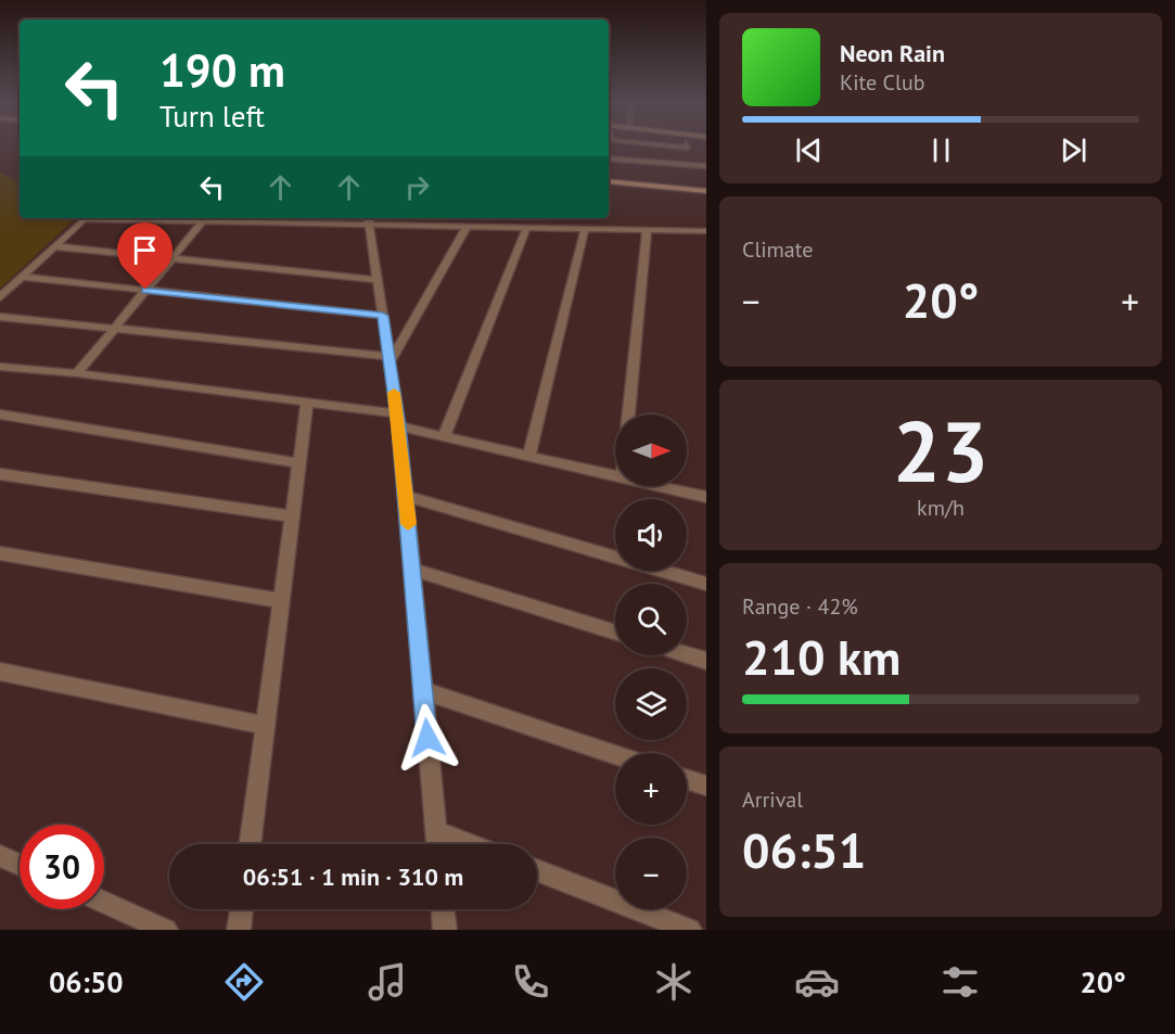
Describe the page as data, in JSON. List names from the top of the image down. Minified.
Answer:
{"north":"right","page":{"turn":["190 m","Turn left"],"song":["Neon Rain","Kite Club"],"tile":["Climate",["23","km/h"],["Range · 42%","210 km"],["Arrival","06:51"]],"heat":["−","20°","+"],"map_buttons":["+","−"],"limit":"30","trip":"06:51 · 1 min · 310 m","tabs":["06:50","20°"]}}
